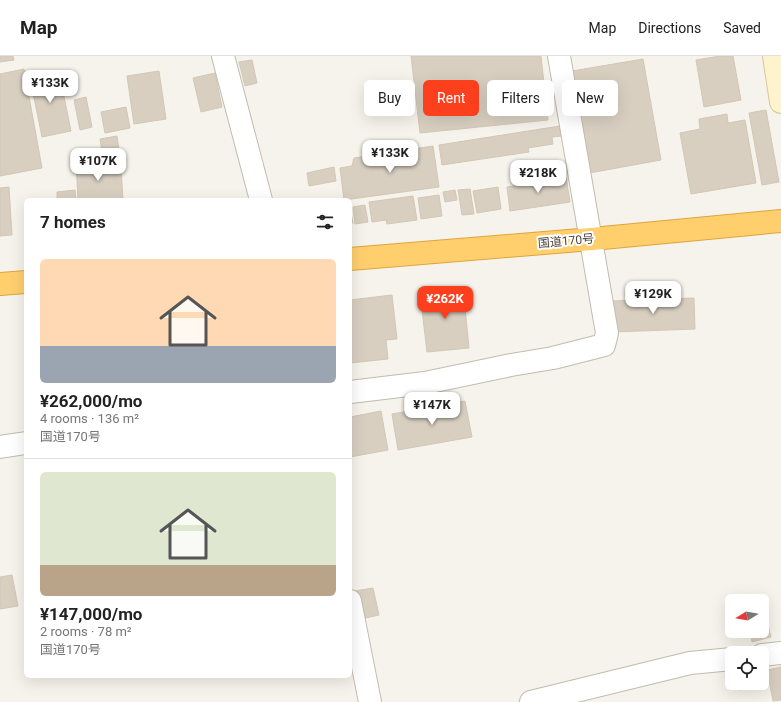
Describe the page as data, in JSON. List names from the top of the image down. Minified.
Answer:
{"streets":{"highway":["国道170号"]},"north":"left","page":{"header":"Map","nav":["Map","Directions","Saved"],"price":["¥133K","¥133K","¥107K","¥218K","¥129K","¥262K","¥147K"],"chip":["Buy","Rent","Filters","New"],"heading":"7 homes","list":[{"name":"¥262,000/mo","note":"4 rooms · 136 m² · 国道170号"},{"name":"¥147,000/mo","note":"2 rooms · 78 m² · 国道170号"}]}}
